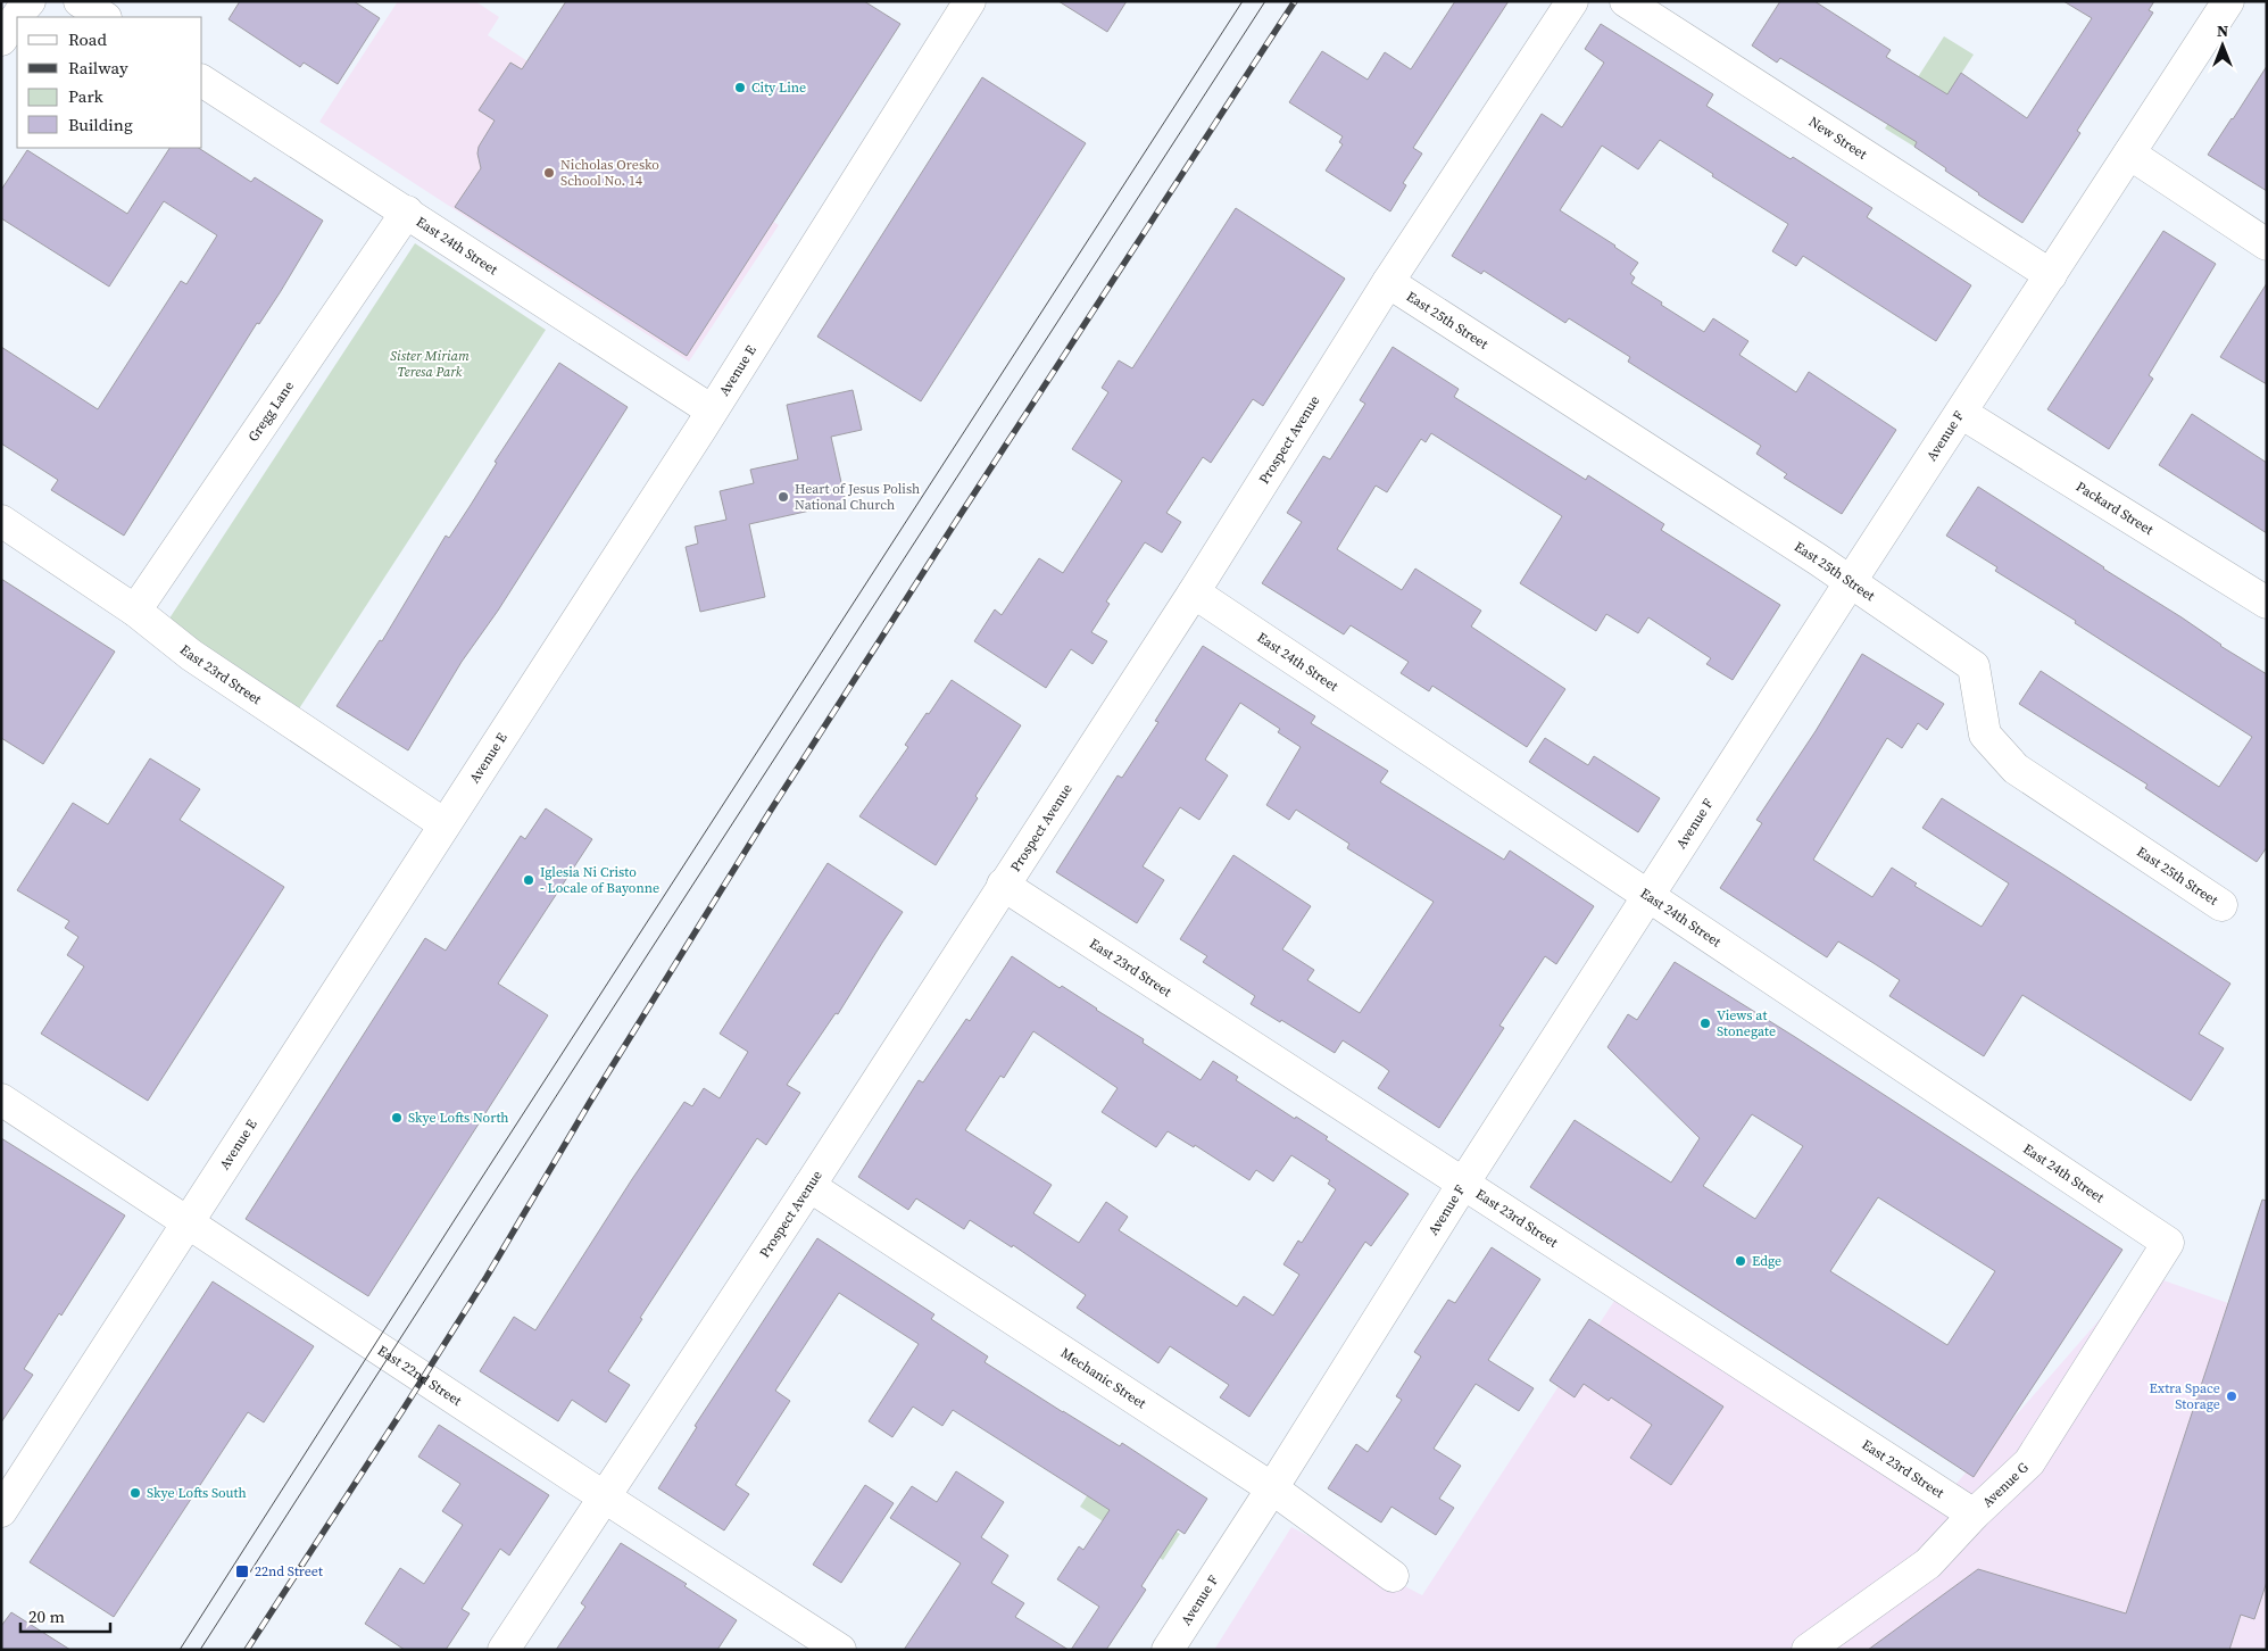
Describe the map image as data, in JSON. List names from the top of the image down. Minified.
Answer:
{"streets":{"street":["New Street","East 24th Street","East 25th Street","Avenue E","Gregg Lane","Avenue F","Prospect Avenue","Packard Street","East 23rd Street","East 22nd Street","Mechanic Street","Avenue G"]},"crossings":[["New Street","Avenue F"],["East 24th Street","Avenue E"],["East 24th Street","Gregg Lane"],["East 24th Street","Avenue F"],["East 24th Street","Prospect Avenue"],["East 24th Street","Avenue G"],["East 25th Street","Avenue F"],["East 25th Street","Prospect Avenue"],["Avenue E","East 23rd Street"],["Avenue E","East 22nd Street"],["Gregg Lane","East 23rd Street"],["Avenue F","Packard Street"],["Avenue F","East 23rd Street"],["Avenue F","Mechanic Street"],["Prospect Avenue","East 23rd Street"],["Prospect Avenue","East 22nd Street"],["Prospect Avenue","Mechanic Street"],["East 23rd Street","Avenue G"]],"parks":["Sister Miriam Teresa Park"],"places":{"other":["City Line","Nicholas Oresko School No. 14","Heart of Jesus Polish National Church","Iglesia Ni Cristo - Locale of Bayonne","Views at Stonegate","Skye Lofts North","Edge","Extra Space Storage","Skye Lofts South"],"transit":["22nd Street"]},"legend":["Road","Railway","Park","Building"],"scale_bar":"20 m","north":"top"}
